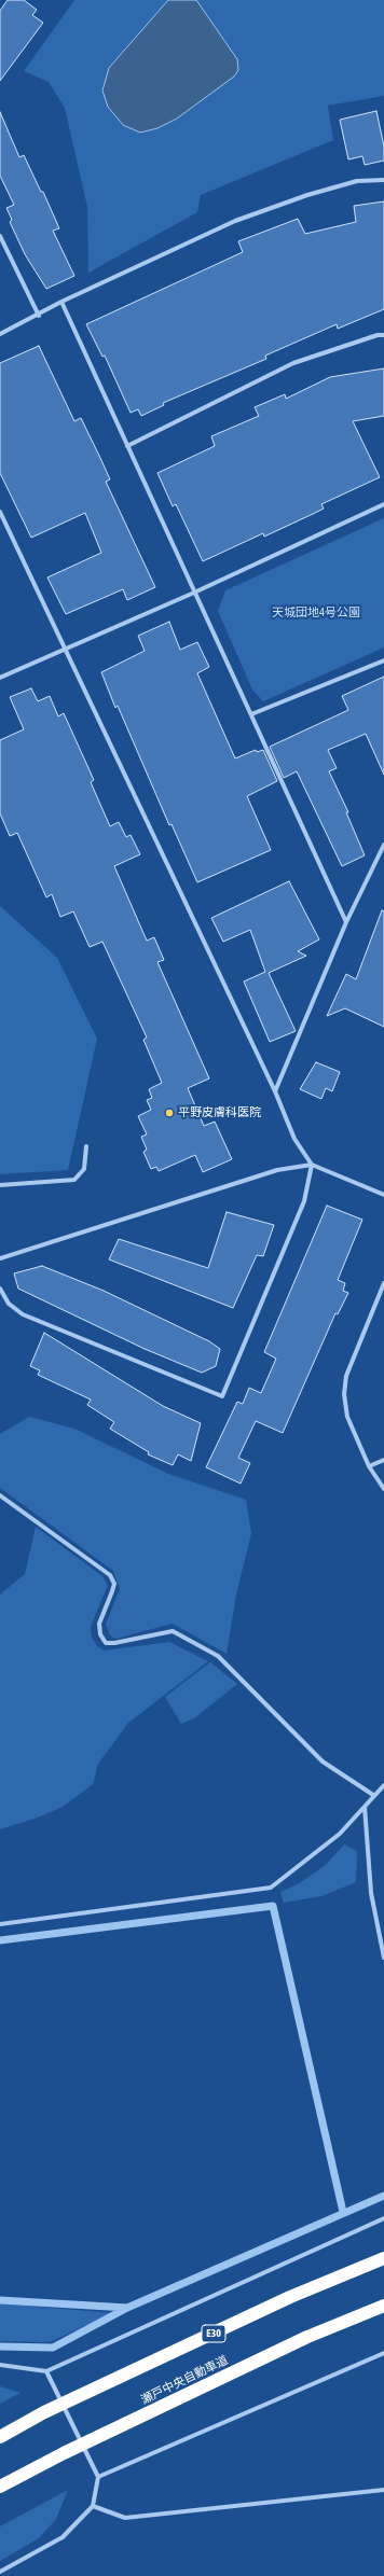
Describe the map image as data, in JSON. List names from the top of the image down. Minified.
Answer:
{"streets":{"highway":["E30","瀬戸中央自動車道"]},"parks":["天城団地4号公園"],"places":["平野皮膚科医院"]}
